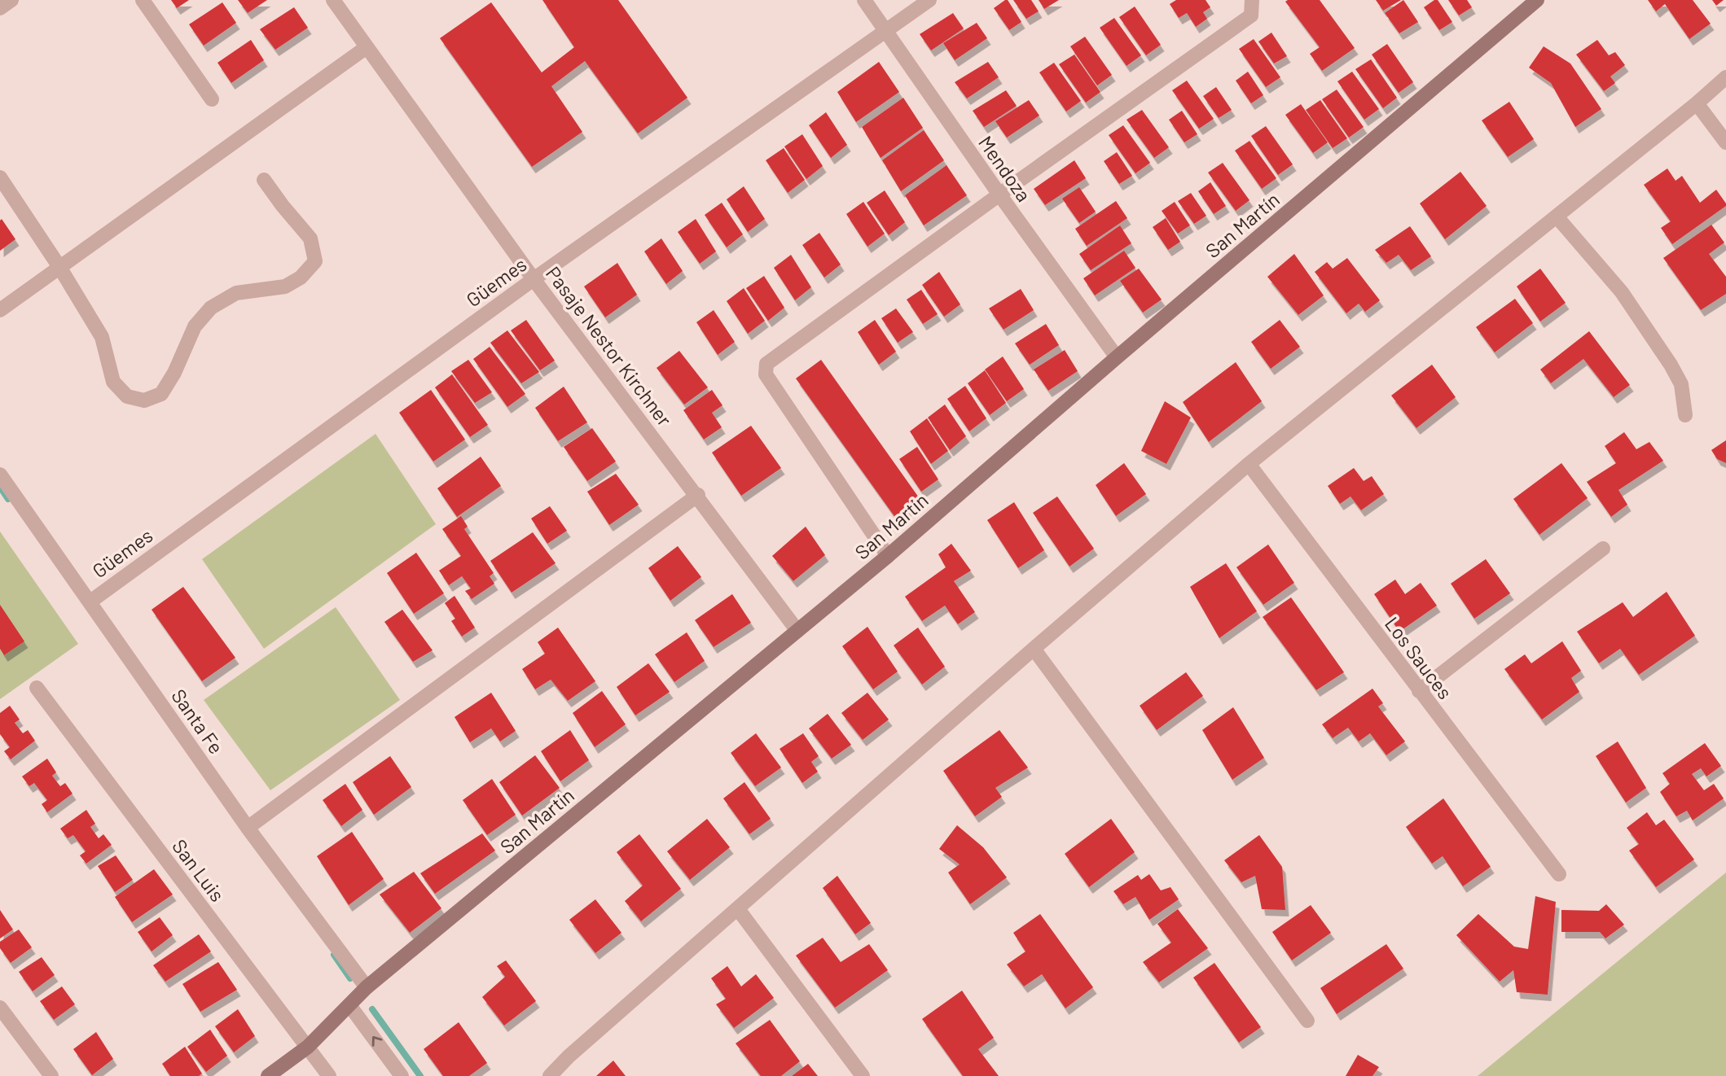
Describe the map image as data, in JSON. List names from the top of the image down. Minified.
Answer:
{"streets":{"street":["Mendoza","San Martín","Güemes","Pasaje Nestor Kirchner","Los Sauces","Santa Fe","San Luis"]},"crossings":[["Mendoza","San Martín"],["Mendoza","Güemes"],["San Martín","Pasaje Nestor Kirchner"],["San Martín","Santa Fe"],["San Martín","San Luis"],["Güemes","Pasaje Nestor Kirchner"],["Güemes","Santa Fe"]]}
